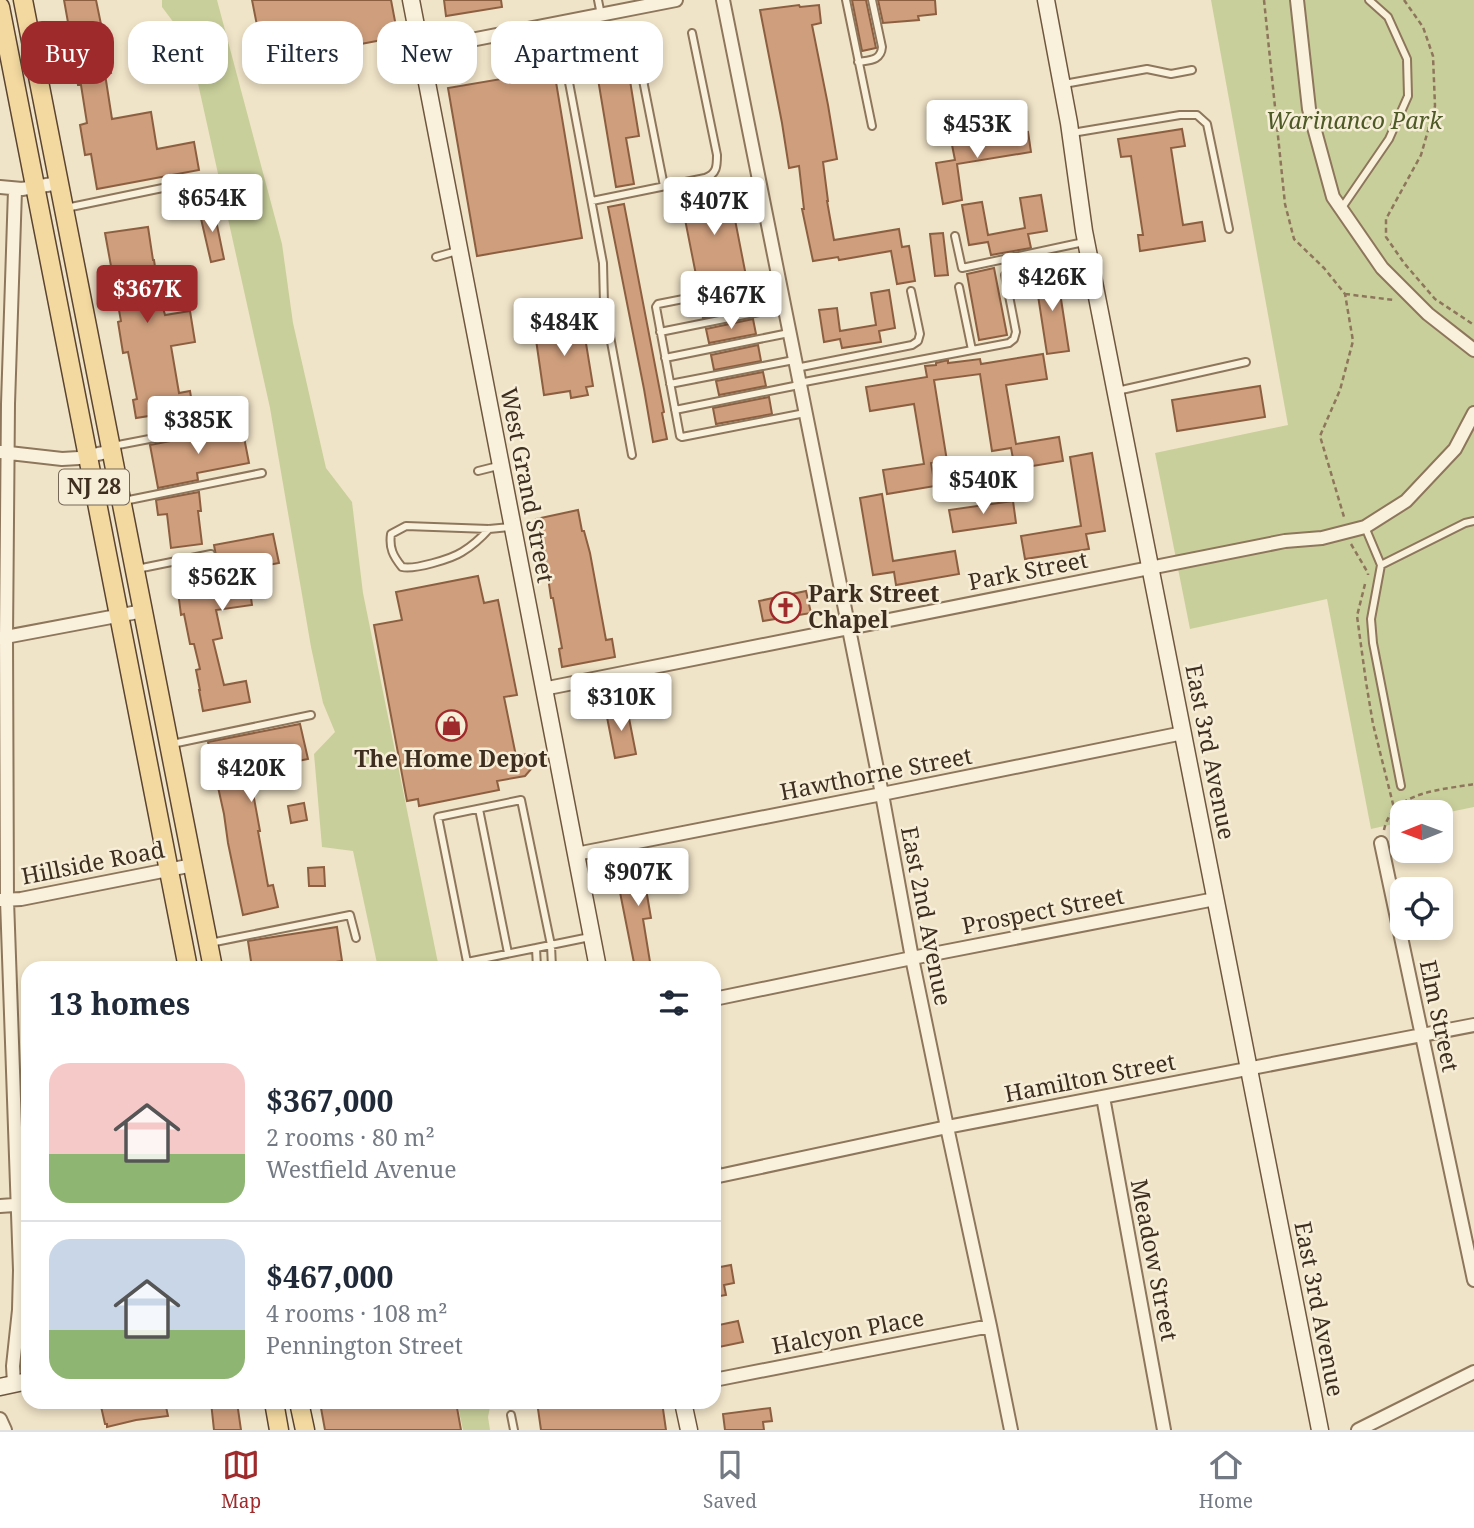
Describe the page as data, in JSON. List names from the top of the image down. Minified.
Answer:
{"streets":{"main road":["NJ 28"],"street":["West Grand Street","Park Street","East 3rd Avenue","Hawthorne Street","Hillside Road","Prospect Street","East 2nd Avenue","Elm Street","Hamilton Street","Meadow Street","Halcyon Place"]},"crossings":[["West Grand Street","Park Street"],["West Grand Street","Hawthorne Street"],["NJ 28","Hillside Road"],["Park Street","East 3rd Avenue"],["Park Street","East 2nd Avenue"],["East 3rd Avenue","Hawthorne Street"],["East 3rd Avenue","Prospect Street"],["East 3rd Avenue","Hamilton Street"],["Hawthorne Street","East 2nd Avenue"],["Prospect Street","East 2nd Avenue"],["East 2nd Avenue","Hamilton Street"],["East 2nd Avenue","Halcyon Place"],["Elm Street","Hamilton Street"],["Hamilton Street","Meadow Street"]],"parks":["Warinanco Park"],"places":{"church":["Park Street Chapel"],"shop":["The Home Depot"]},"north":"left","page":{"chip":["Buy","Rent","Filters","New","Apartment"],"price":["$453K","$654K","$407K","$426K","$367K","$467K","$484K","$385K","$540K","$562K","$310K","$420K","$907K"],"heading":"13 homes","list":[{"name":"$367,000","note":"2 rooms · 80 m² · Westfield Avenue"},{"name":"$467,000","note":"4 rooms · 108 m² · Pennington Street"}],"tabs":["Map","Saved","Home"]}}
